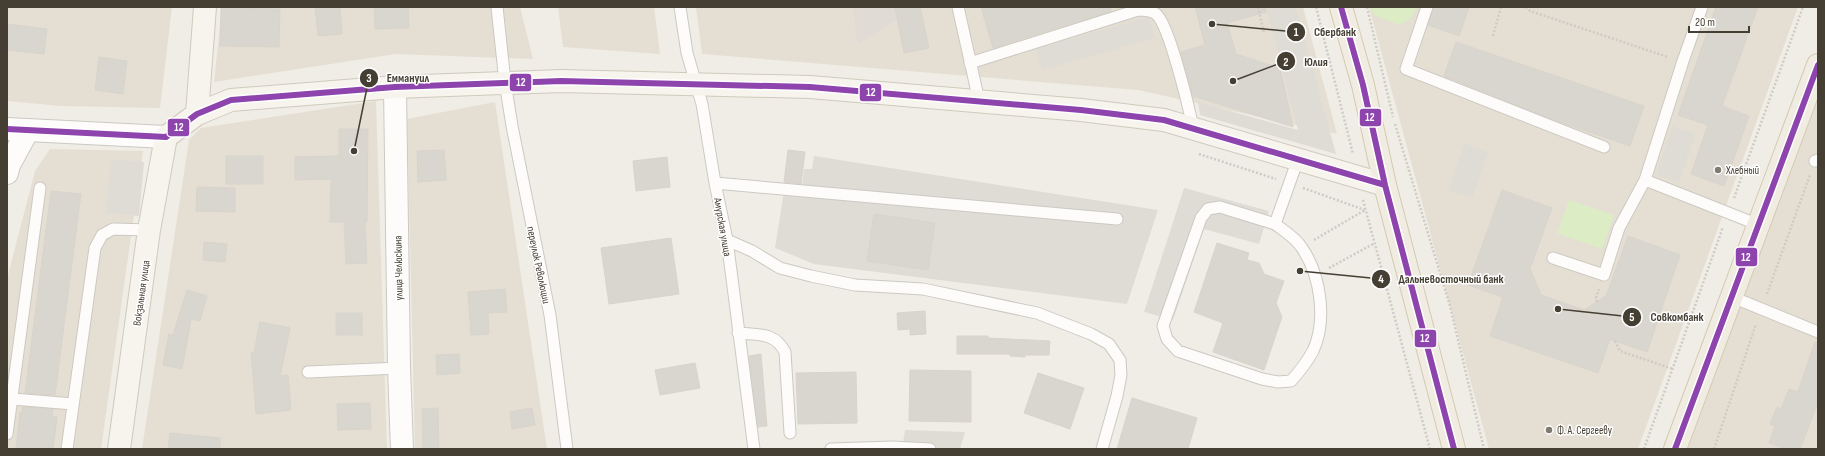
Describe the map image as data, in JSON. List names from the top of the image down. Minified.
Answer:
{"streets":{"main road":["Вокзальная улица"],"street":["улица Челюскина"],"lane":["Амурская улица","переулок Революции"]},"places":["Сбербанк","Юлия","Еммануил","Хлебный","Дальневосточный банк","Совкомбанк","Ф. А. Сергееву"],"lines":["transit line 12"],"scale_bar":"20 m"}
